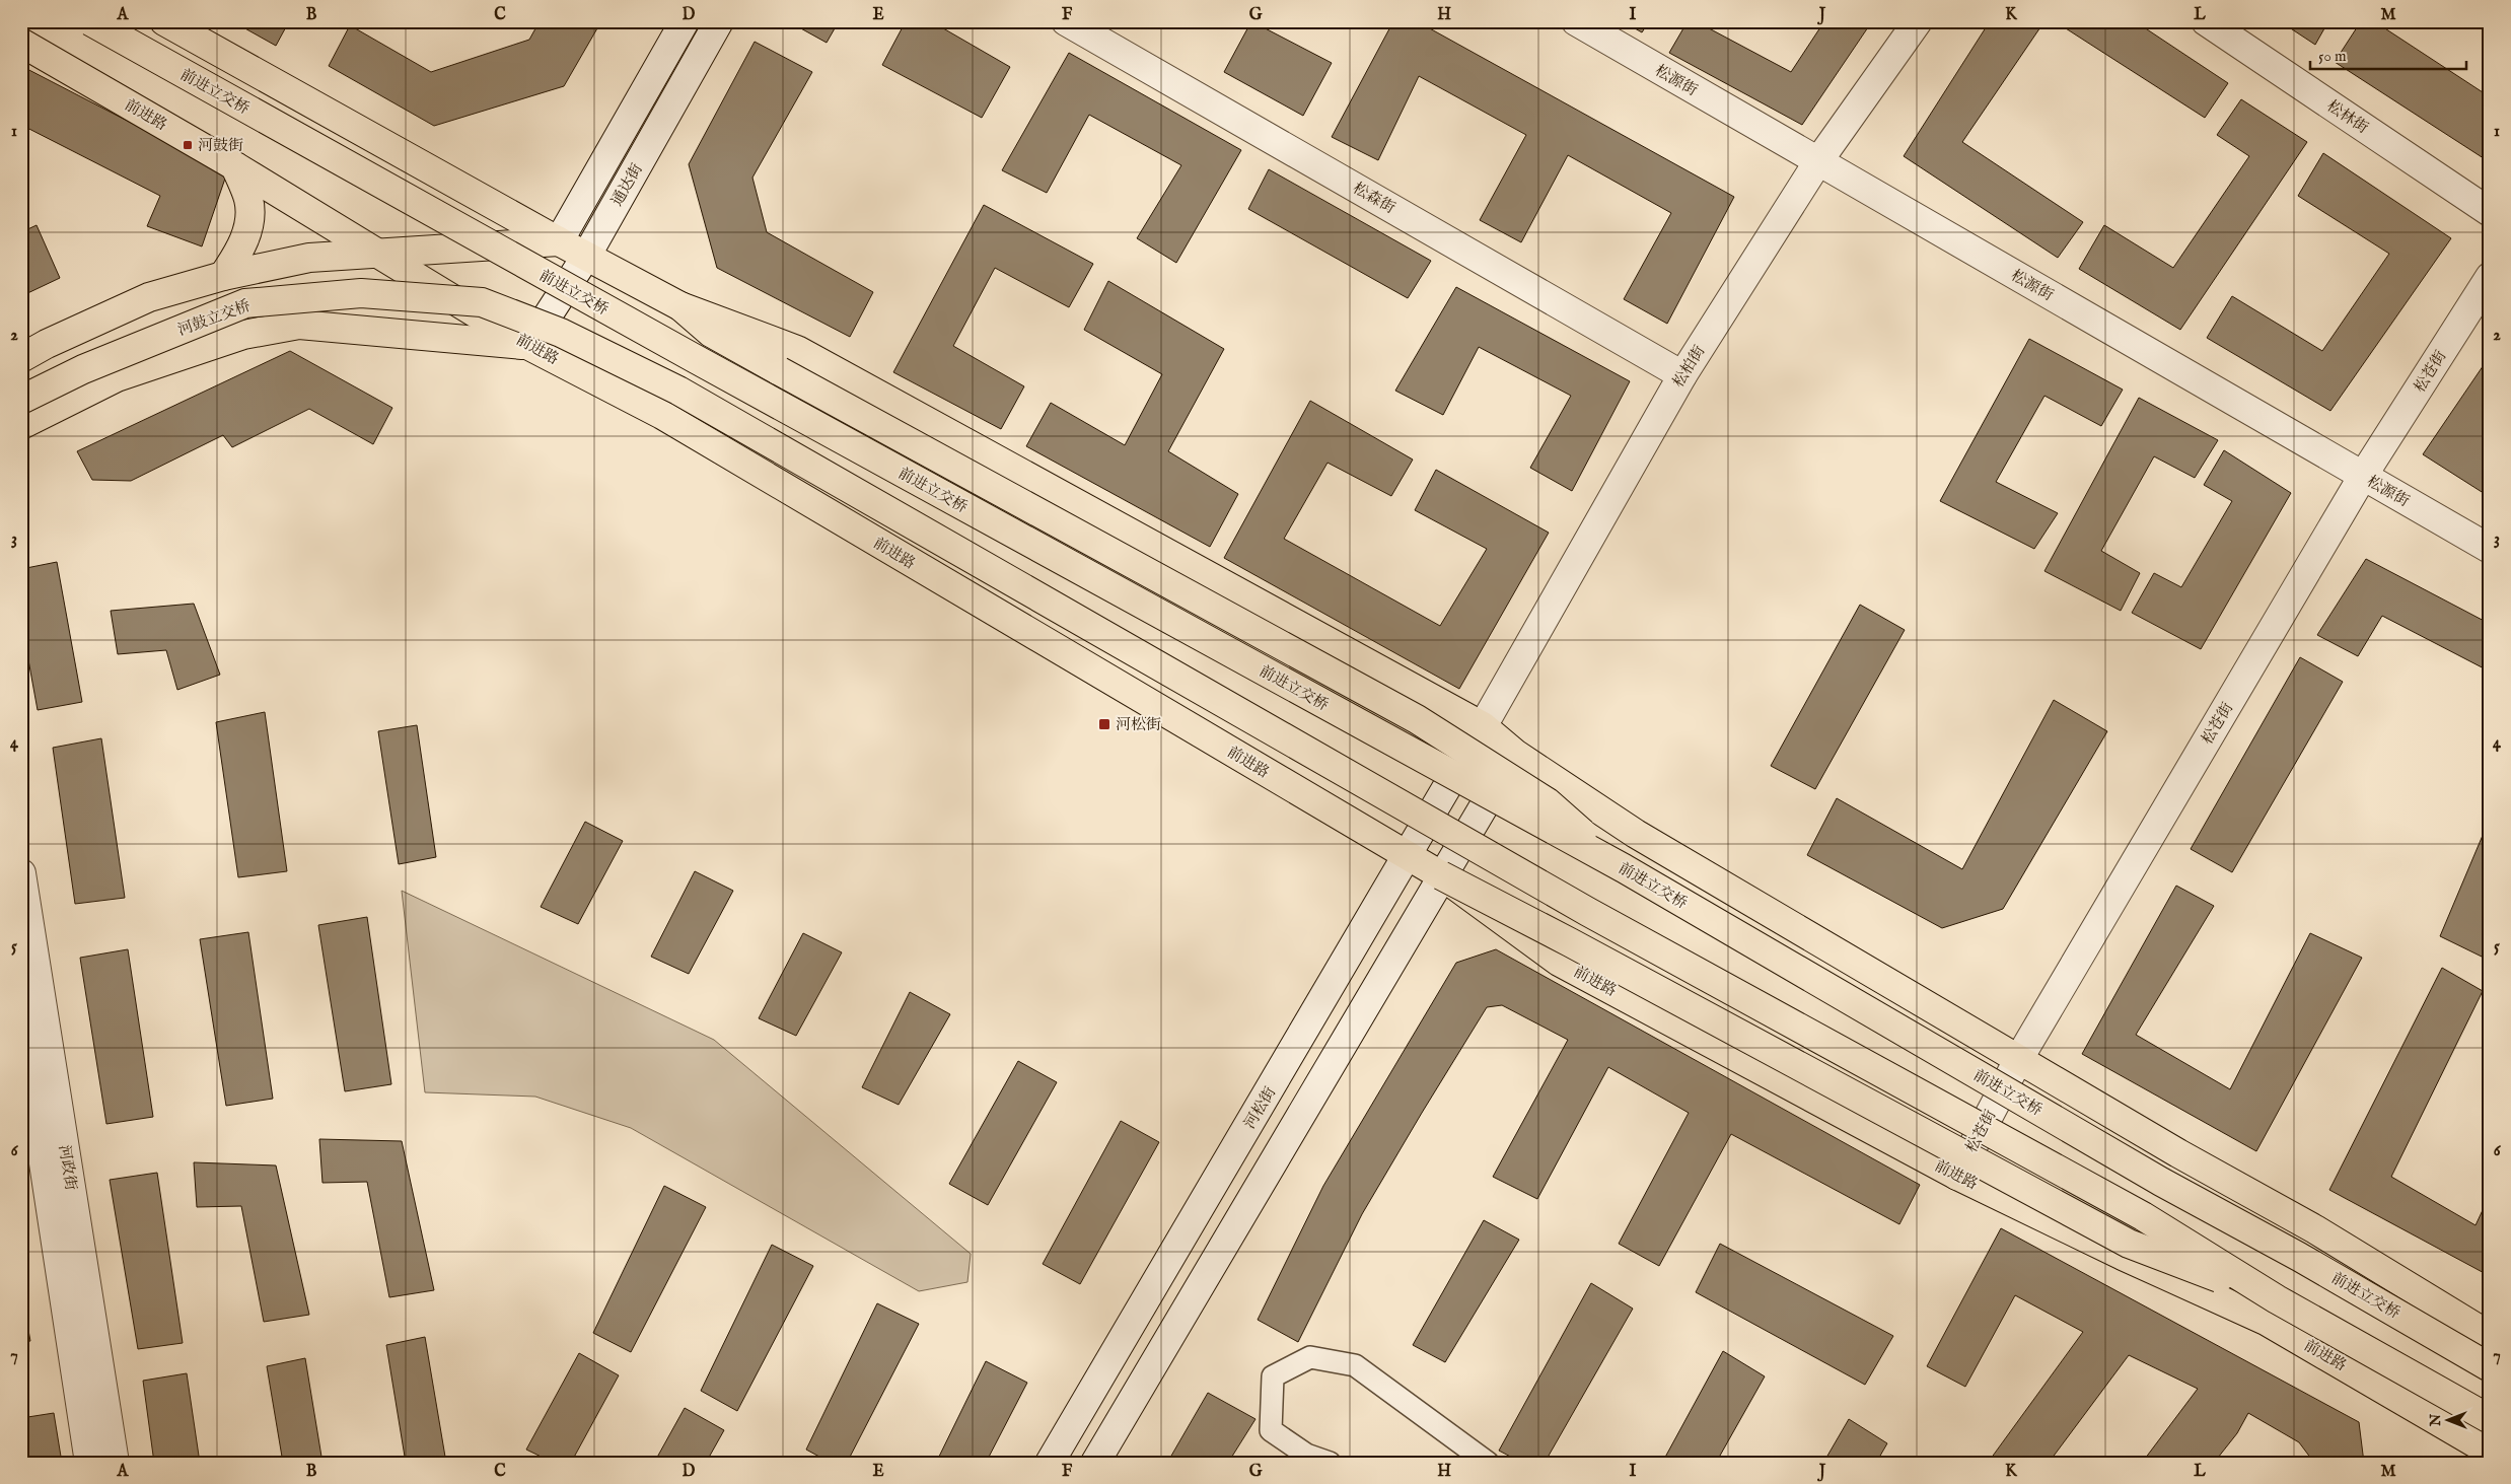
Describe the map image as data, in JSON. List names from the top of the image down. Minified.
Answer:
{"streets":{"highway":["前进立交桥","前进路","河鼓立交桥"],"street":["松源街","松林街","通达街","松森街","松柏街","松苍街","河松街","河政街"]},"crossings":[["松源街","松柏街"],["松源街","松苍街"],["前进路","通达街"],["前进路","松苍街"],["前进路","河松街"],["松森街","松柏街"],["松柏街","河松街"]],"places":{"transit":["河鼓街","河松街"]},"scale_bar":"50 m","north":"left","grid":{"columns":["A","B","C","D","E","F","G","H","I","J","K","L","M"],"rows":["1","2","3","4","5","6","7"]}}
